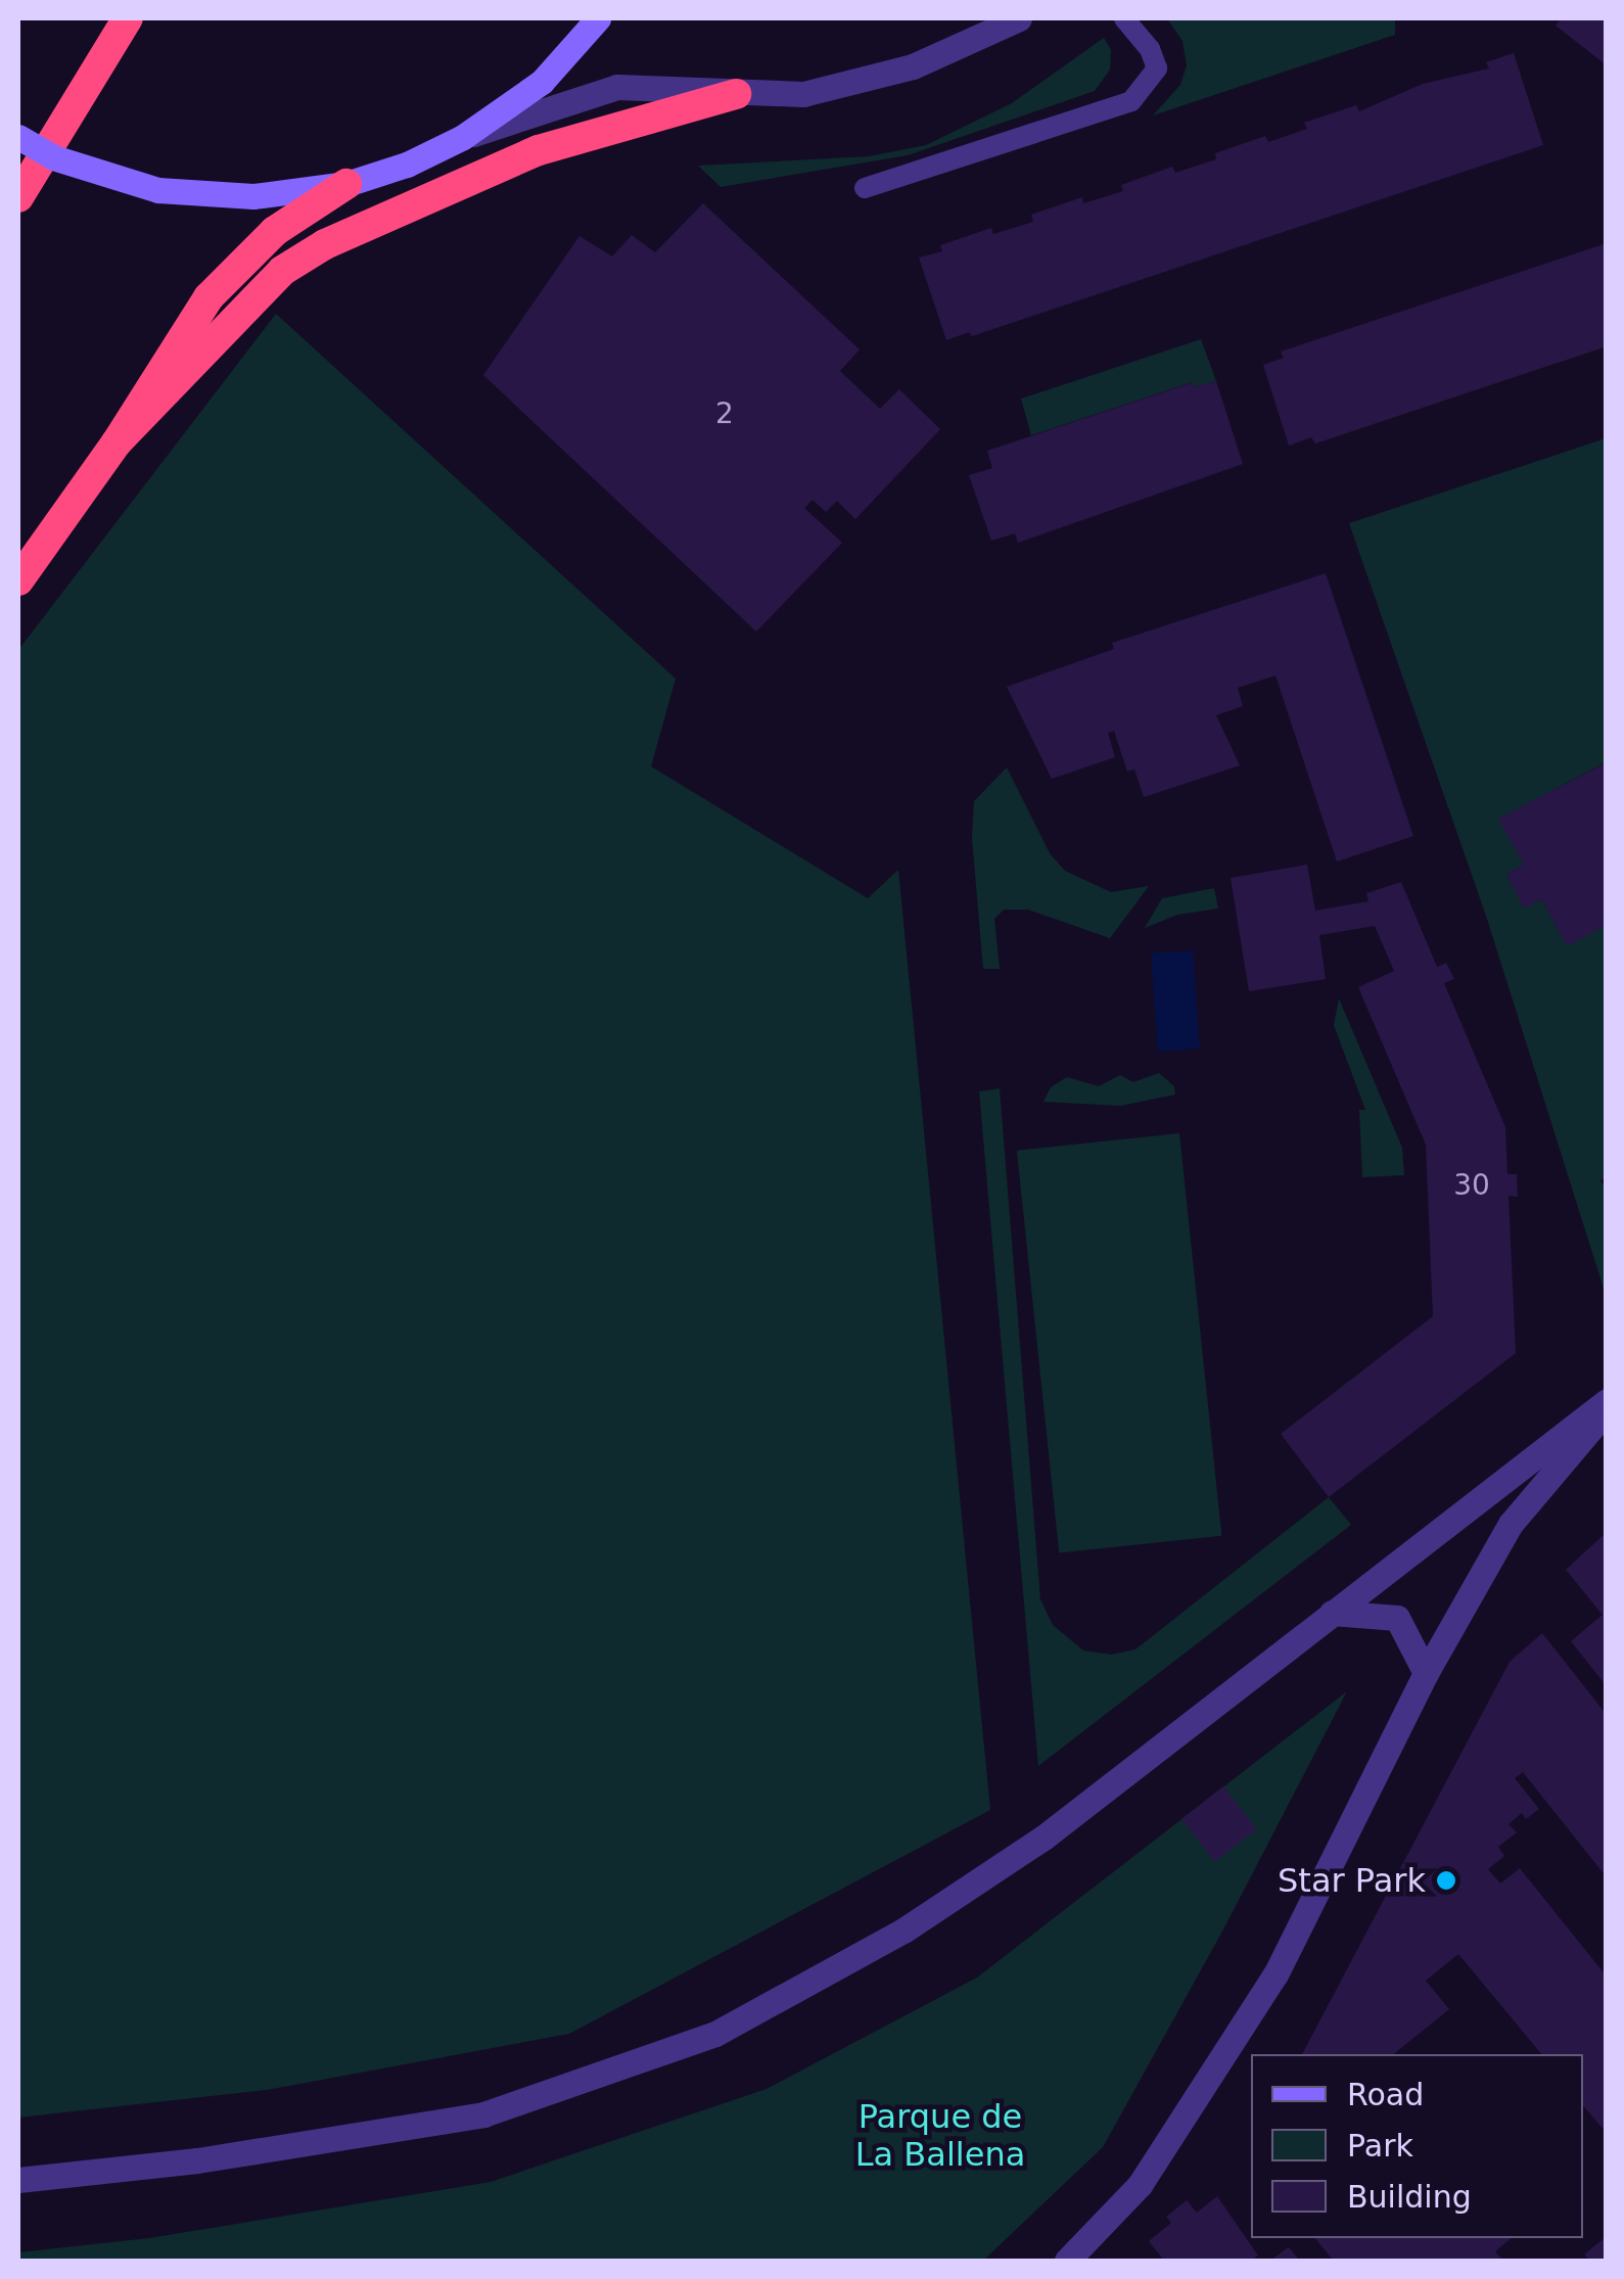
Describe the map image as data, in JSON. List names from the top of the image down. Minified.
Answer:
{"parks":["Parque de La Ballena"],"places":["Star Park"],"house_numbers":["2","30"],"legend":["Road","Park","Building"]}
